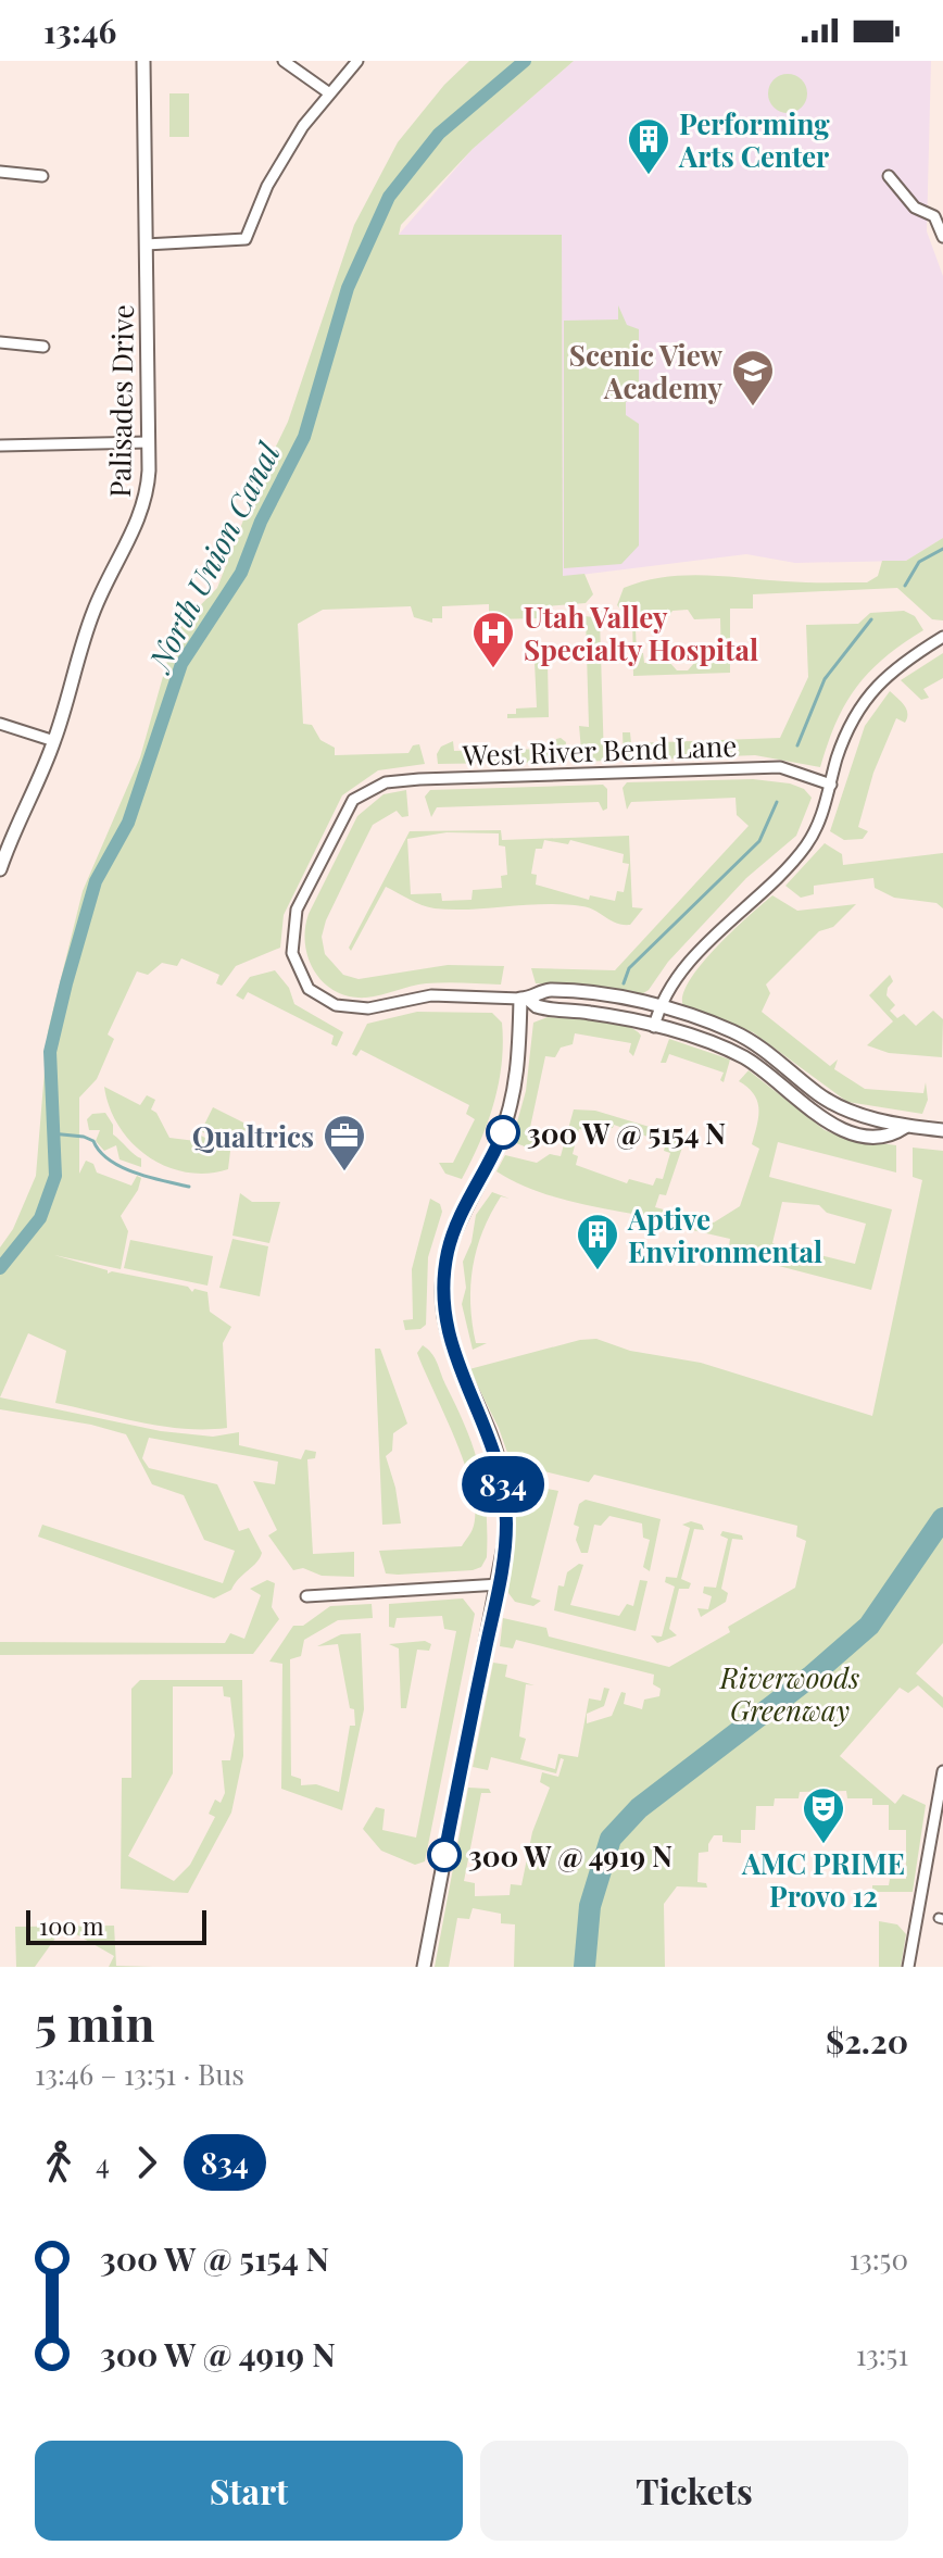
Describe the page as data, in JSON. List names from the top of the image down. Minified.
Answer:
{"streets":{"street":["Palisades Drive","West River Bend Lane"]},"water":["North Union Canal"],"parks":["Riverwoods Greenway"],"places":{"building":["Performing Arts Center","Aptive Environmental"],"school or university":["Scenic View Academy"],"hospital":["Utah Valley Specialty Hospital"],"other":["300 W @ 5154 N","300 W @ 4919 N"],"office":["Qualtrics"],"theatre":["AMC PRIME Provo 12"]},"lines":["bus line 834"],"scale_bar":"100 m","page":{"status":"13:46","on_map":"834","scale":"100 m","heading":["5 min","13:46 – 13:51 · Bus","$2.20"],"legs":["4","834"],"list":[{"name":"300 W @ 5154 N","value":"13:50"},{"name":"300 W @ 4919 N","value":"13:51"}],"buttons":["Start","Tickets"]}}
